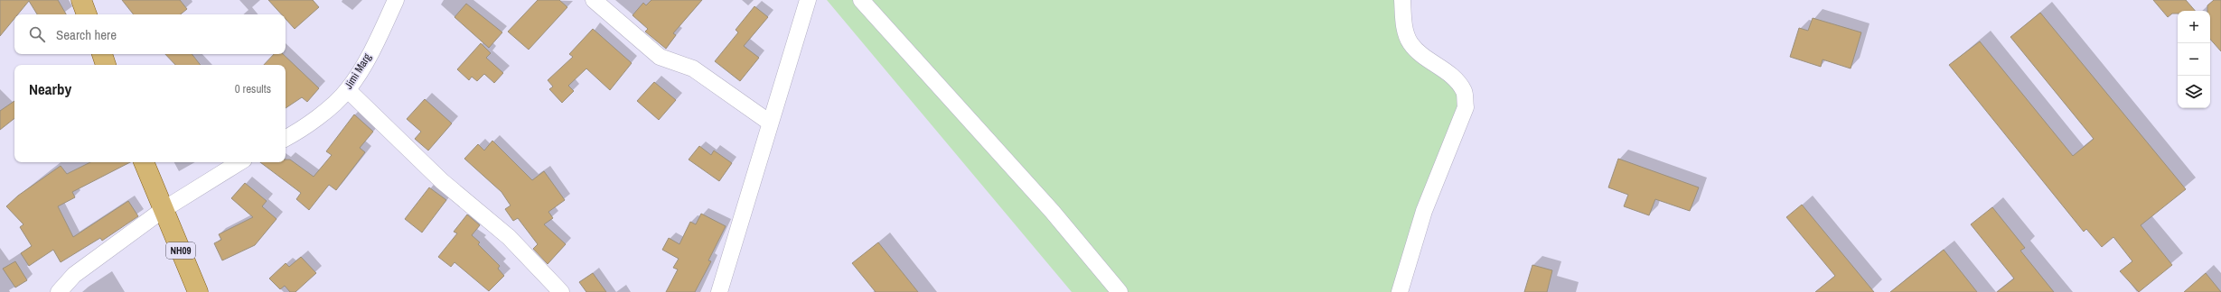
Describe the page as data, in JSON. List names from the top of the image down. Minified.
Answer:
{"streets":{"main road":["NH09"],"street":["Jimi Marg"]},"page":{"map_buttons":["+","−"],"search":"Search here","heading":["Nearby","0 results"]}}
